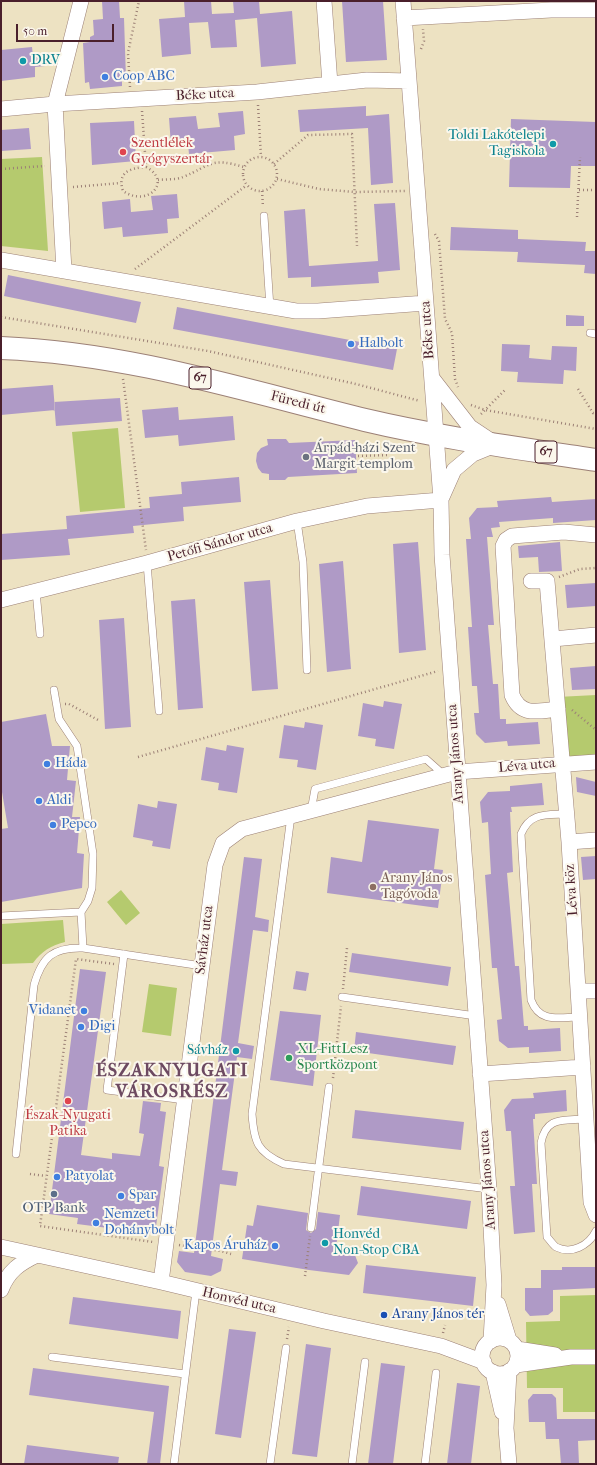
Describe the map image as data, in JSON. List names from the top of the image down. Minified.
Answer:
{"streets":{"main road":["67","Füredi út"],"street":["Béke utca","Petőfi Sándor utca","Arany János utca","Léva utca","Léva köz","Sávház utca","Honvéd utca"]},"crossings":[["Béke utca","Füredi út"],["Béke utca","Arany János utca"],["Füredi út","Arany János utca"],["Petőfi Sándor utca","Arany János utca"],["Arany János utca","Léva utca"],["Arany János utca","Sávház utca"],["Arany János utca","Honvéd utca"],["Léva utca","Léva köz"],["Léva utca","Sávház utca"],["Sávház utca","Honvéd utca"]],"districts":["ÉSZAKNYUGATI VÁROSRÉSZ"],"places":["DRV","Coop ABC","Toldi Lakótelepi Tagiskola","Szentlélek Gyógyszertár","Halbolt","Árpád-házi Szent Margit-templom","Háda","Aldi","Pepco","Arany János Tagóvoda","Vidanet","Digi","Sávház","XL-FittLesz Sportközpont","Észak-Nyugati Patika","Patyolat","OTP Bank","Spar","Nemzeti Dohánybolt","Honvéd Non-Stop CBA","Kapos Áruház","Arany János tér"],"scale_bar":"50 m"}
